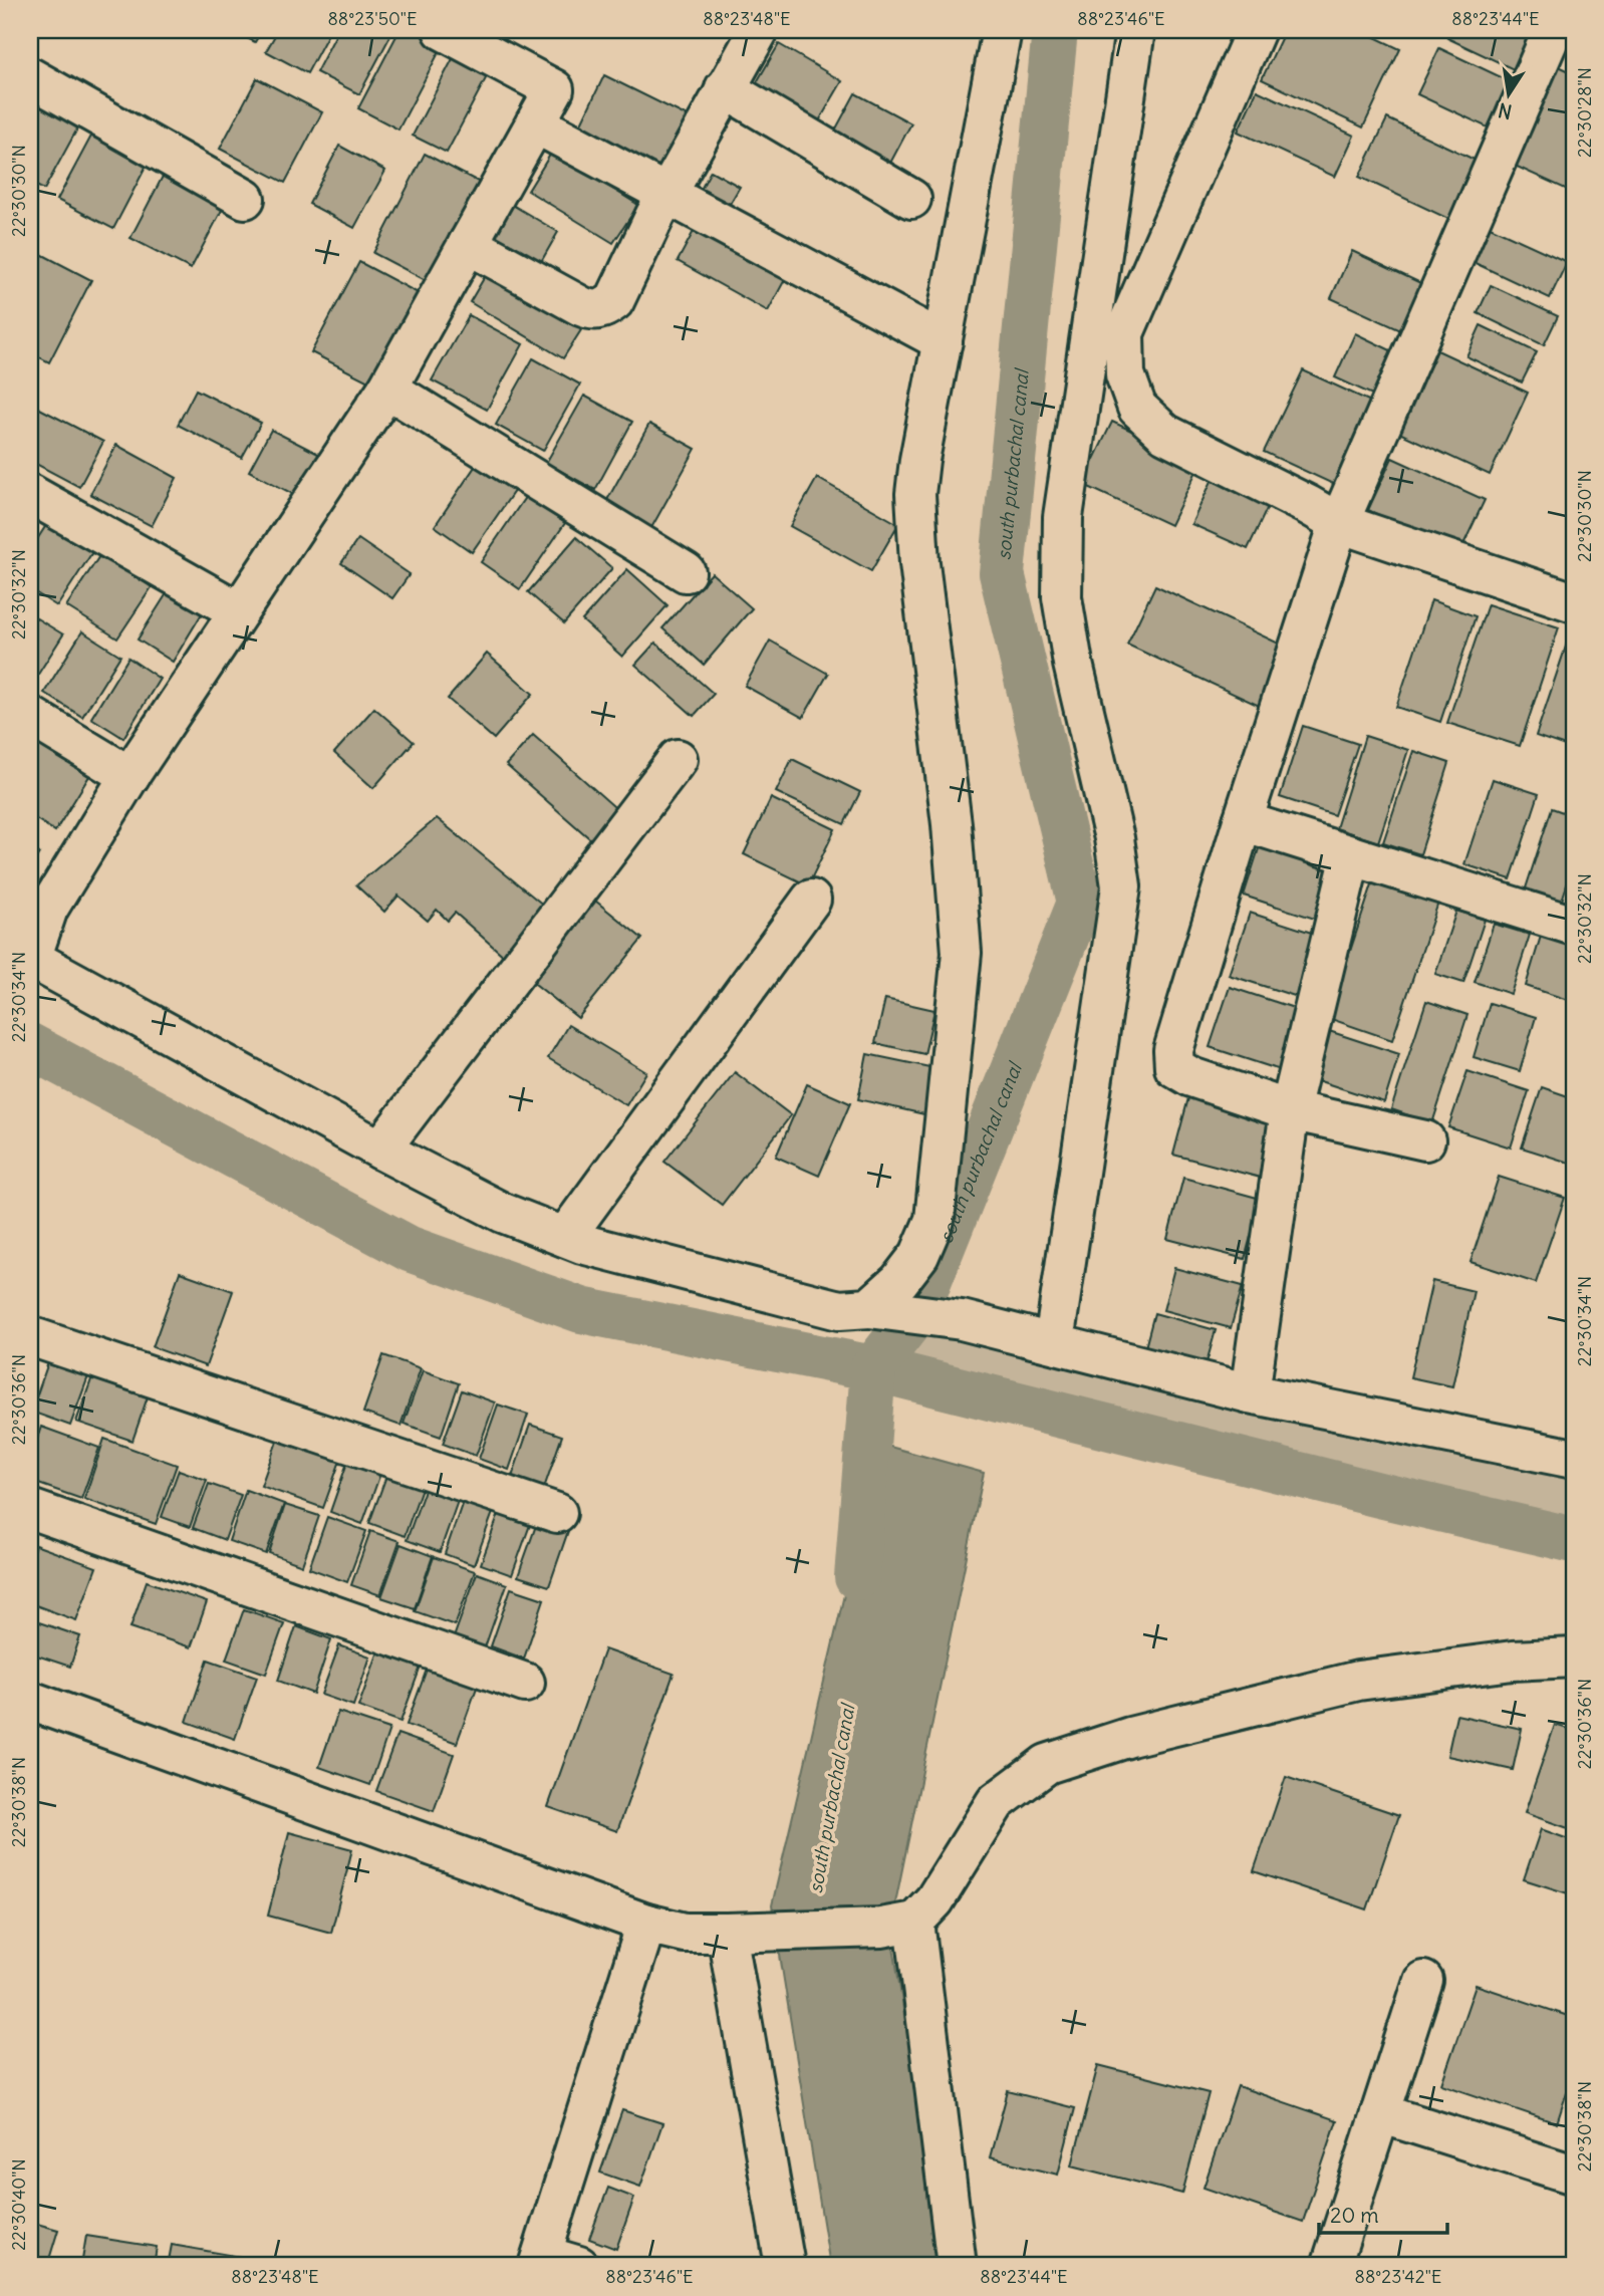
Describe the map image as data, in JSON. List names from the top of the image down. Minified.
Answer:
{"water":["south purbachal canal"],"scale_bar":"20 m","north":"bottom","coordinates":["88°23'50\"E","88°23'48\"E","88°23'46\"E","88°23'44\"E","22°30'28\"N","22°30'30\"N","22°30'32\"N","22°30'34\"N","22°30'36\"N","22°30'38\"N","22°30'40\"N","88°23'42\"E"]}
